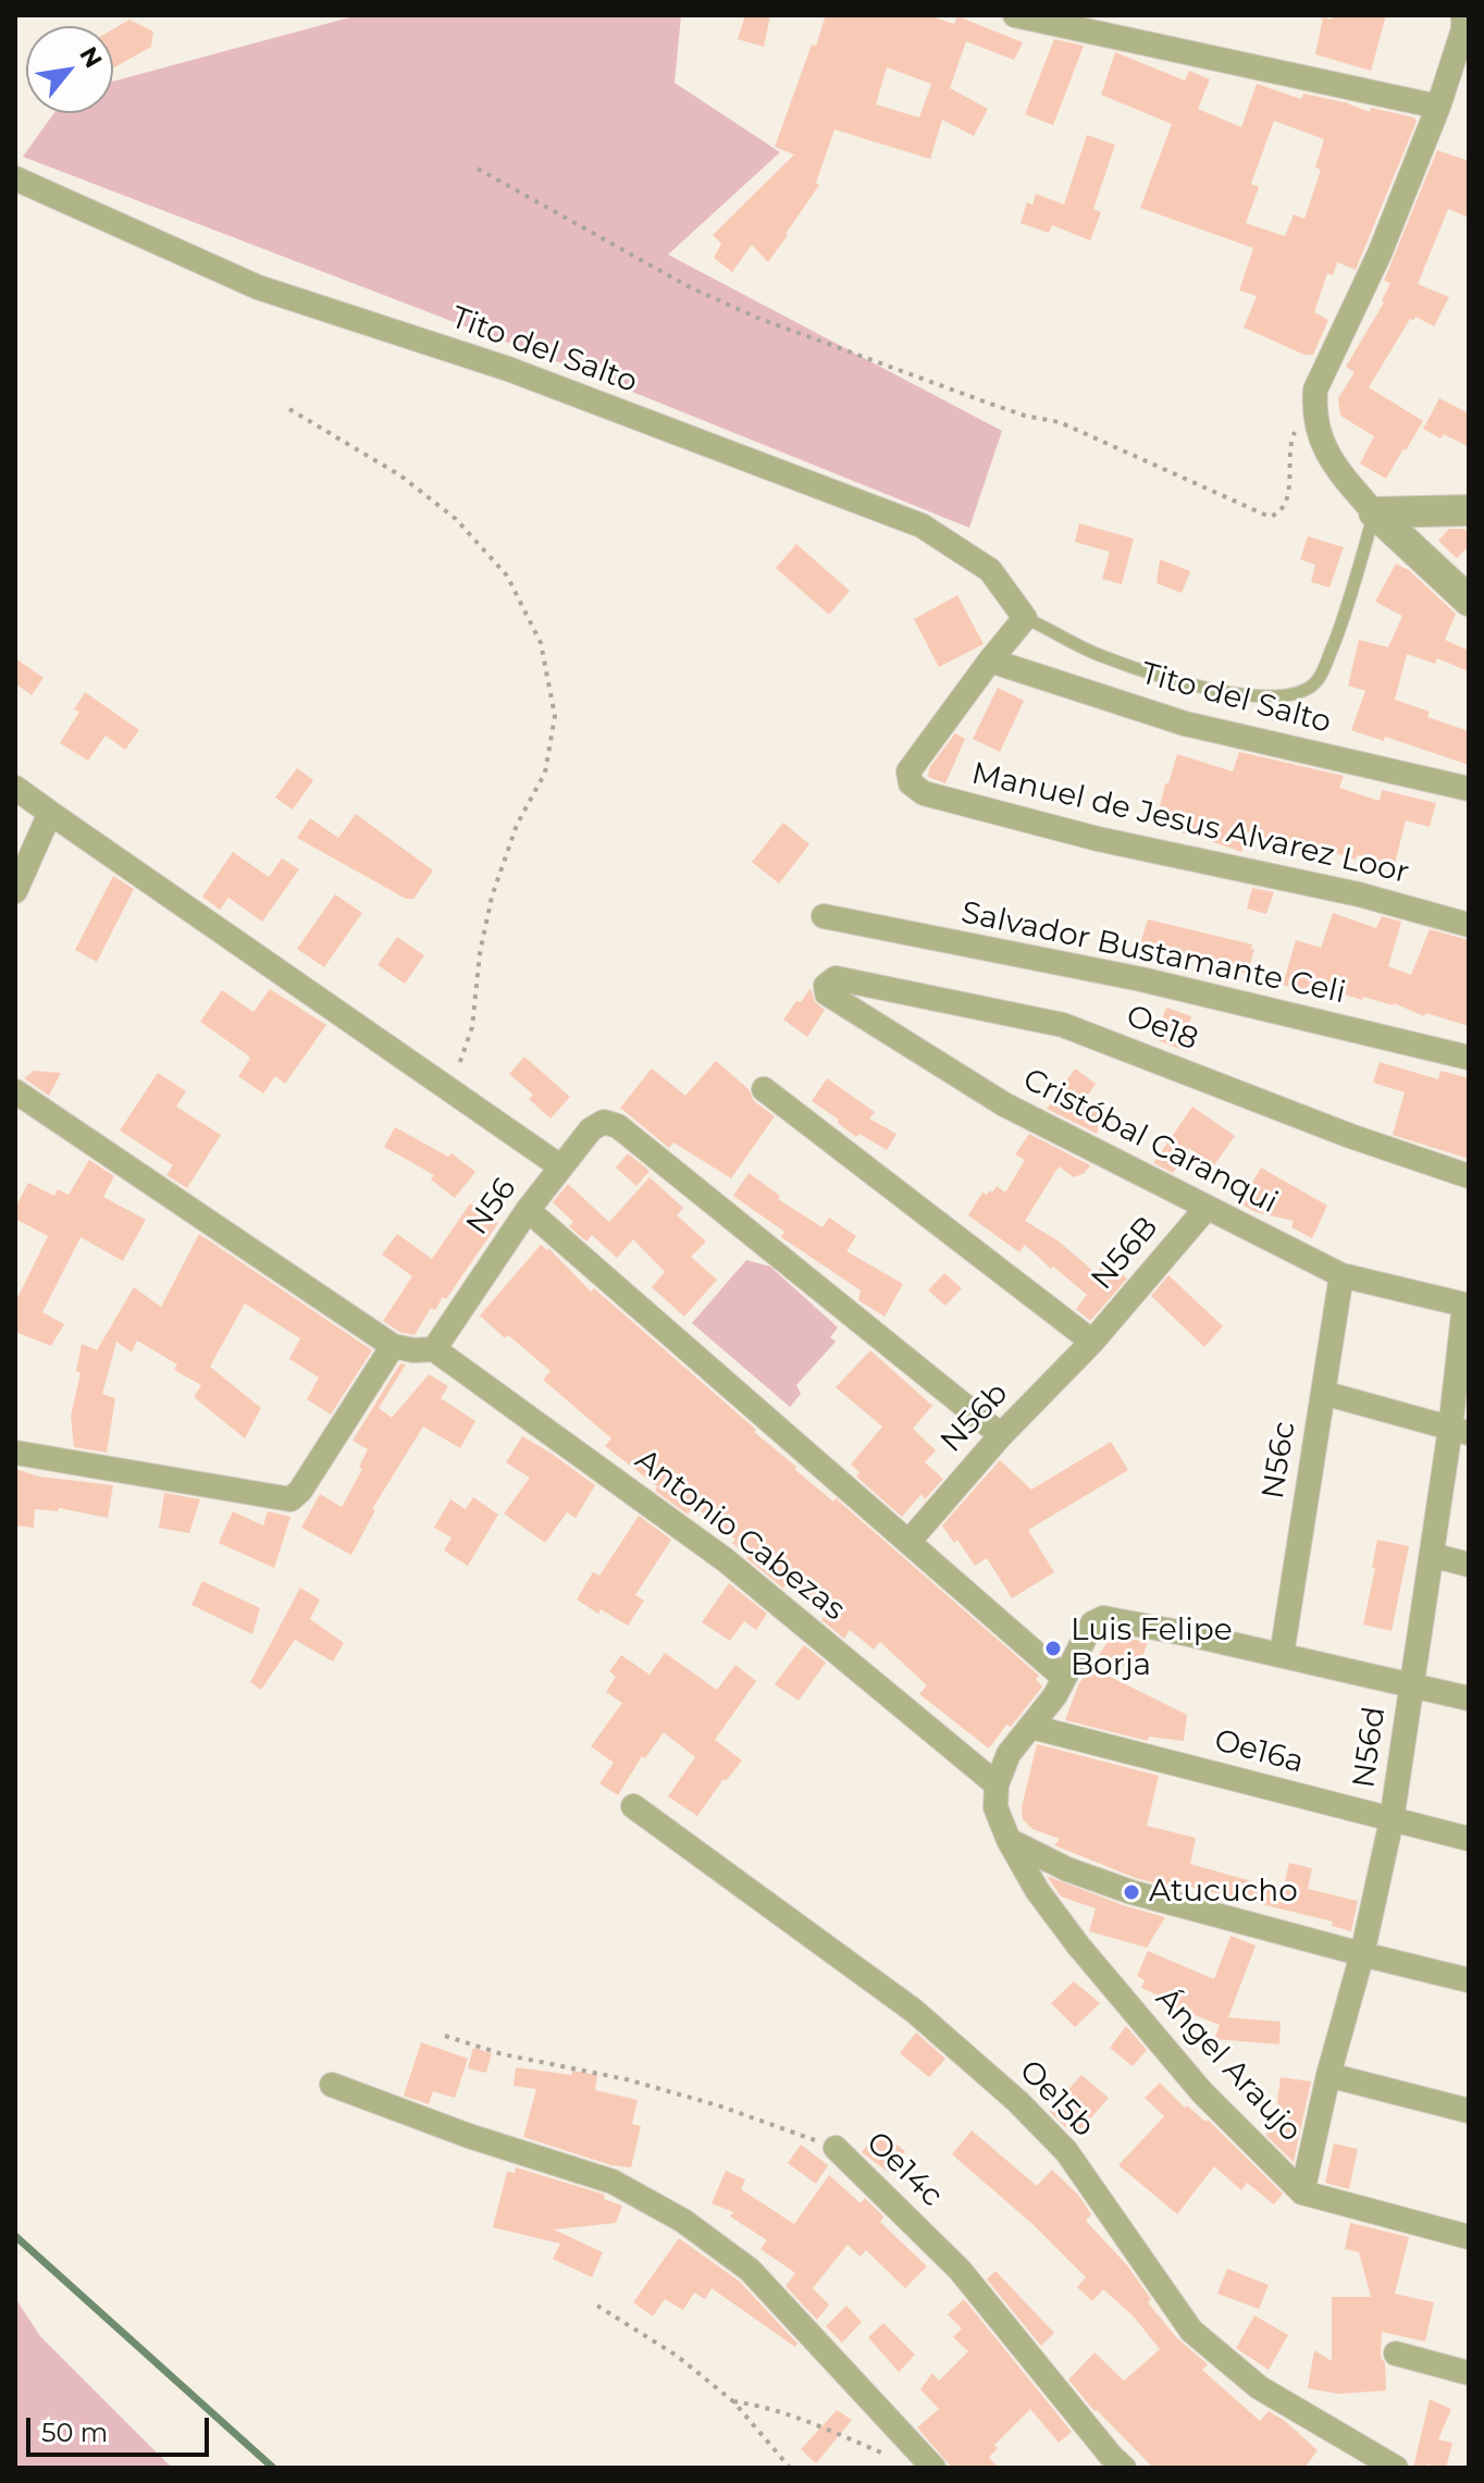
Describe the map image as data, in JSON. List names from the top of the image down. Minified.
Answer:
{"streets":{"street":["Tito del Salto","Manuel de Jesus Alvarez Loor","Salvador Bustamante Celi","Oe18","Cristóbal Caranqui","N56","N56B","N56b","N56c","Antonio Cabezas","N56d","Oe16a","Ángel Araujo","Oe15b","Oe14c"]},"crossings":[["Tito del Salto","Manuel de Jesus Alvarez Loor"],["Oe18","Cristóbal Caranqui"],["Cristóbal Caranqui","N56B"],["Cristóbal Caranqui","N56c"],["Cristóbal Caranqui","N56d"],["N56","N56b"],["N56","Antonio Cabezas"],["N56B","N56b"],["N56d","Oe16a"],["N56d","Ángel Araujo"]],"places":["Luis Felipe Borja","Atucucho"],"scale_bar":"50 m","north":"top right"}
